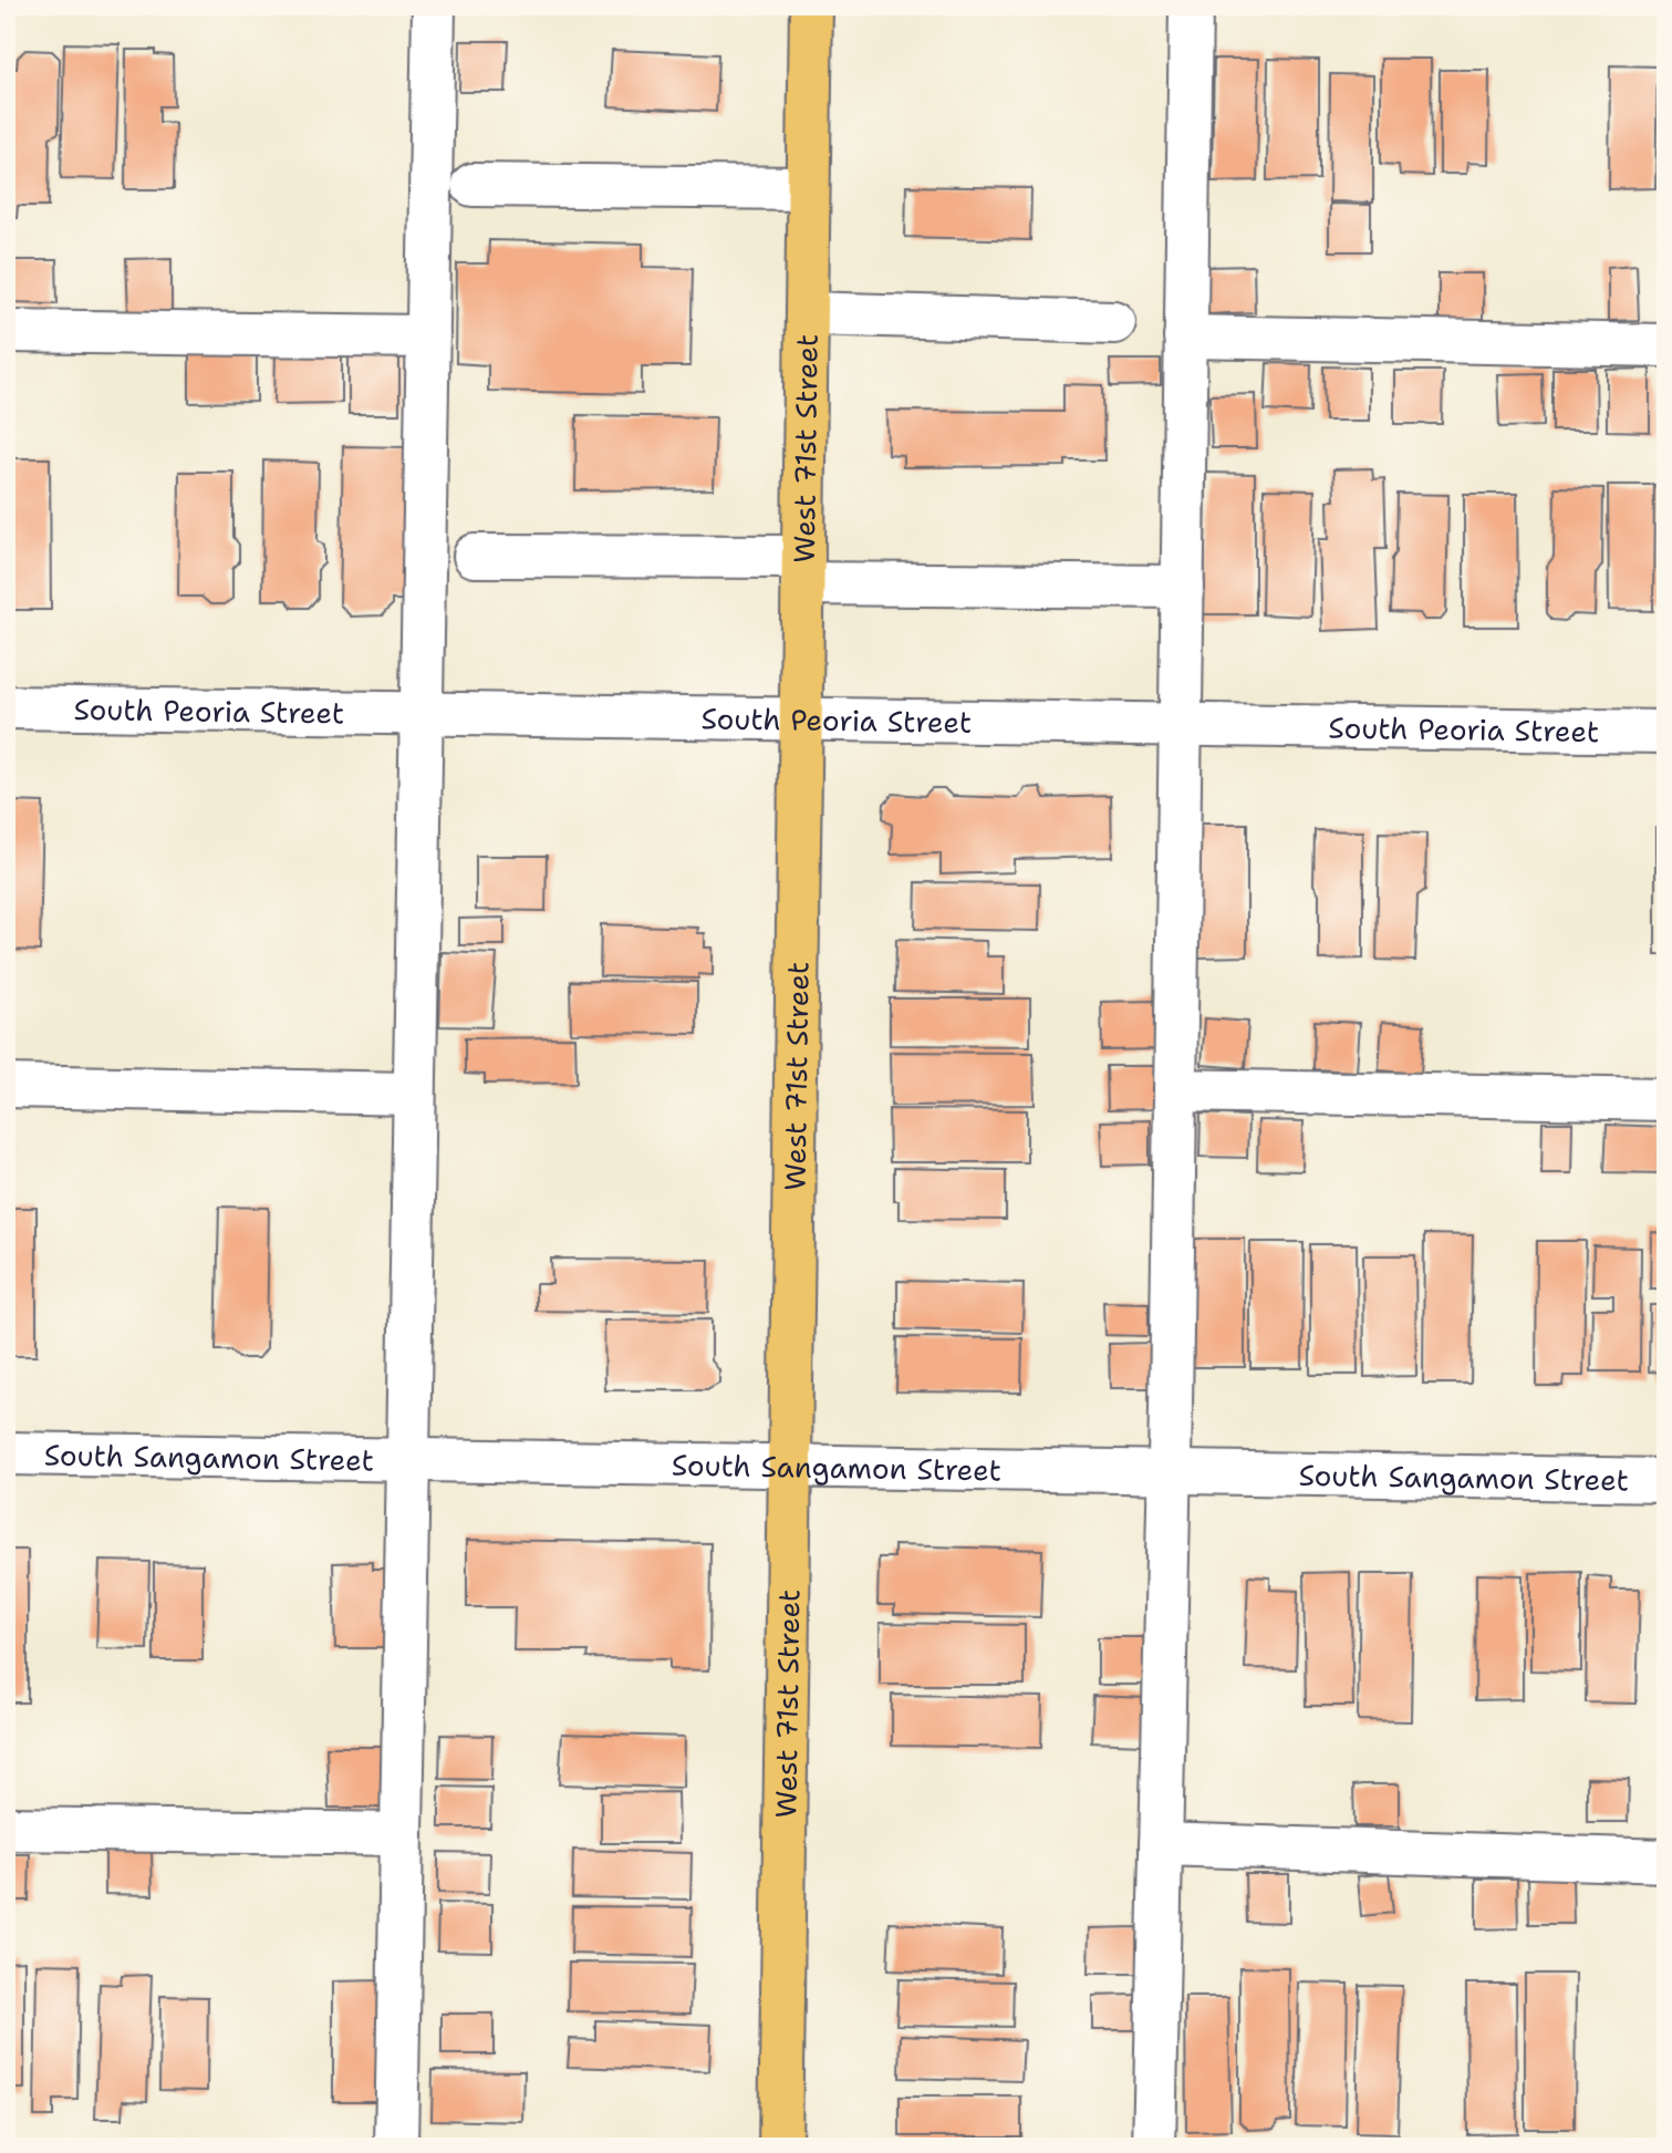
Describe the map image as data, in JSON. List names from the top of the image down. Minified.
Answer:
{"streets":{"main road":["West 71st Street"],"street":["South Peoria Street","South Sangamon Street"]},"crossings":[["West 71st Street","South Peoria Street"],["West 71st Street","South Sangamon Street"]]}
